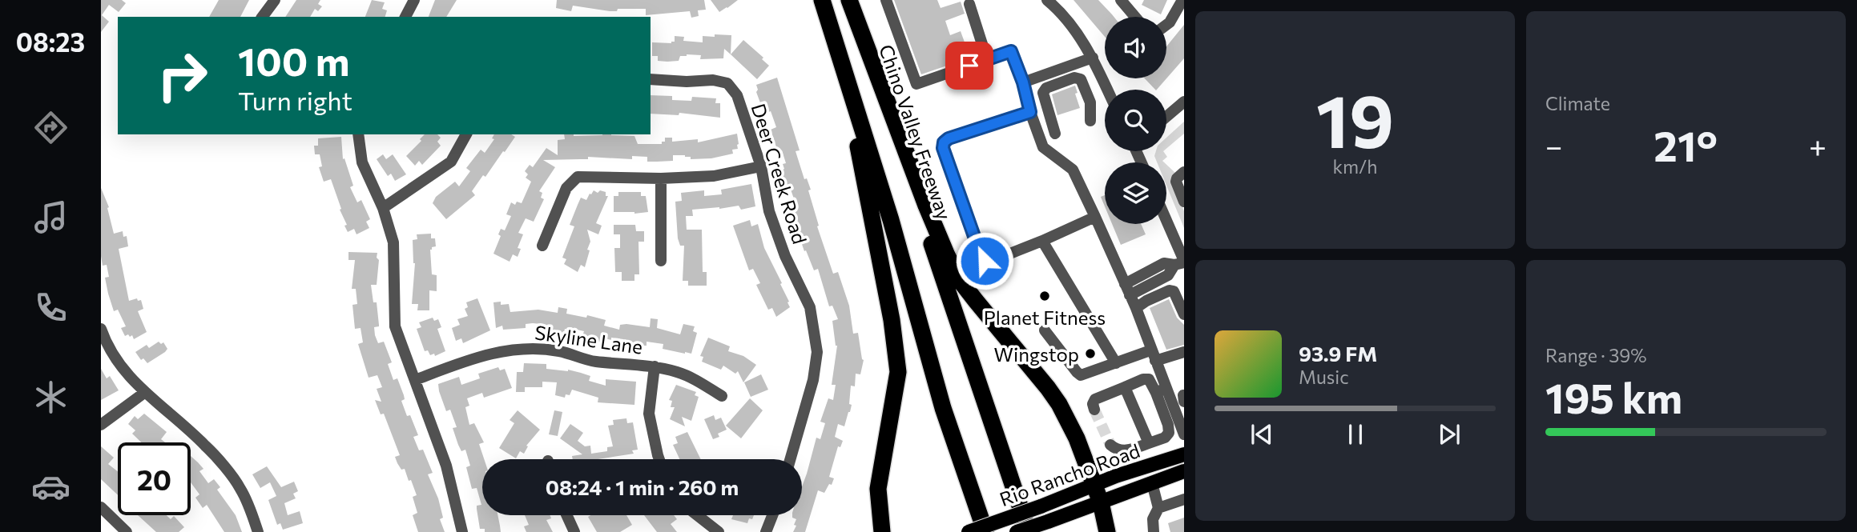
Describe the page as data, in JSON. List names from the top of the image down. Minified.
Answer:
{"streets":{"highway":["Chino Valley Freeway"],"main road":["Rio Rancho Road"],"street":["Deer Creek Road","Skyline Lane"]},"places":["Planet Fitness","Wingstop"],"page":{"tabs":"08:23","tile":[["19","km/h"],"Climate",["Range · 39%","195 km"]],"turn":["100 m","Turn right"],"heat":["−","21°","+"],"song":["93.9 FM","Music"],"limit":"20","trip":"08:24 · 1 min · 260 m"}}
